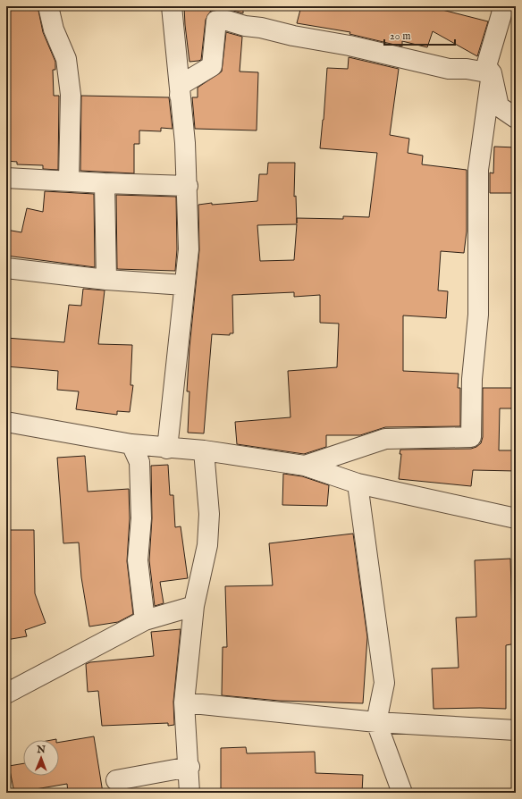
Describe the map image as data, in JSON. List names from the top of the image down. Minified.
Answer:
{"scale_bar":"20 m","north":"top"}
